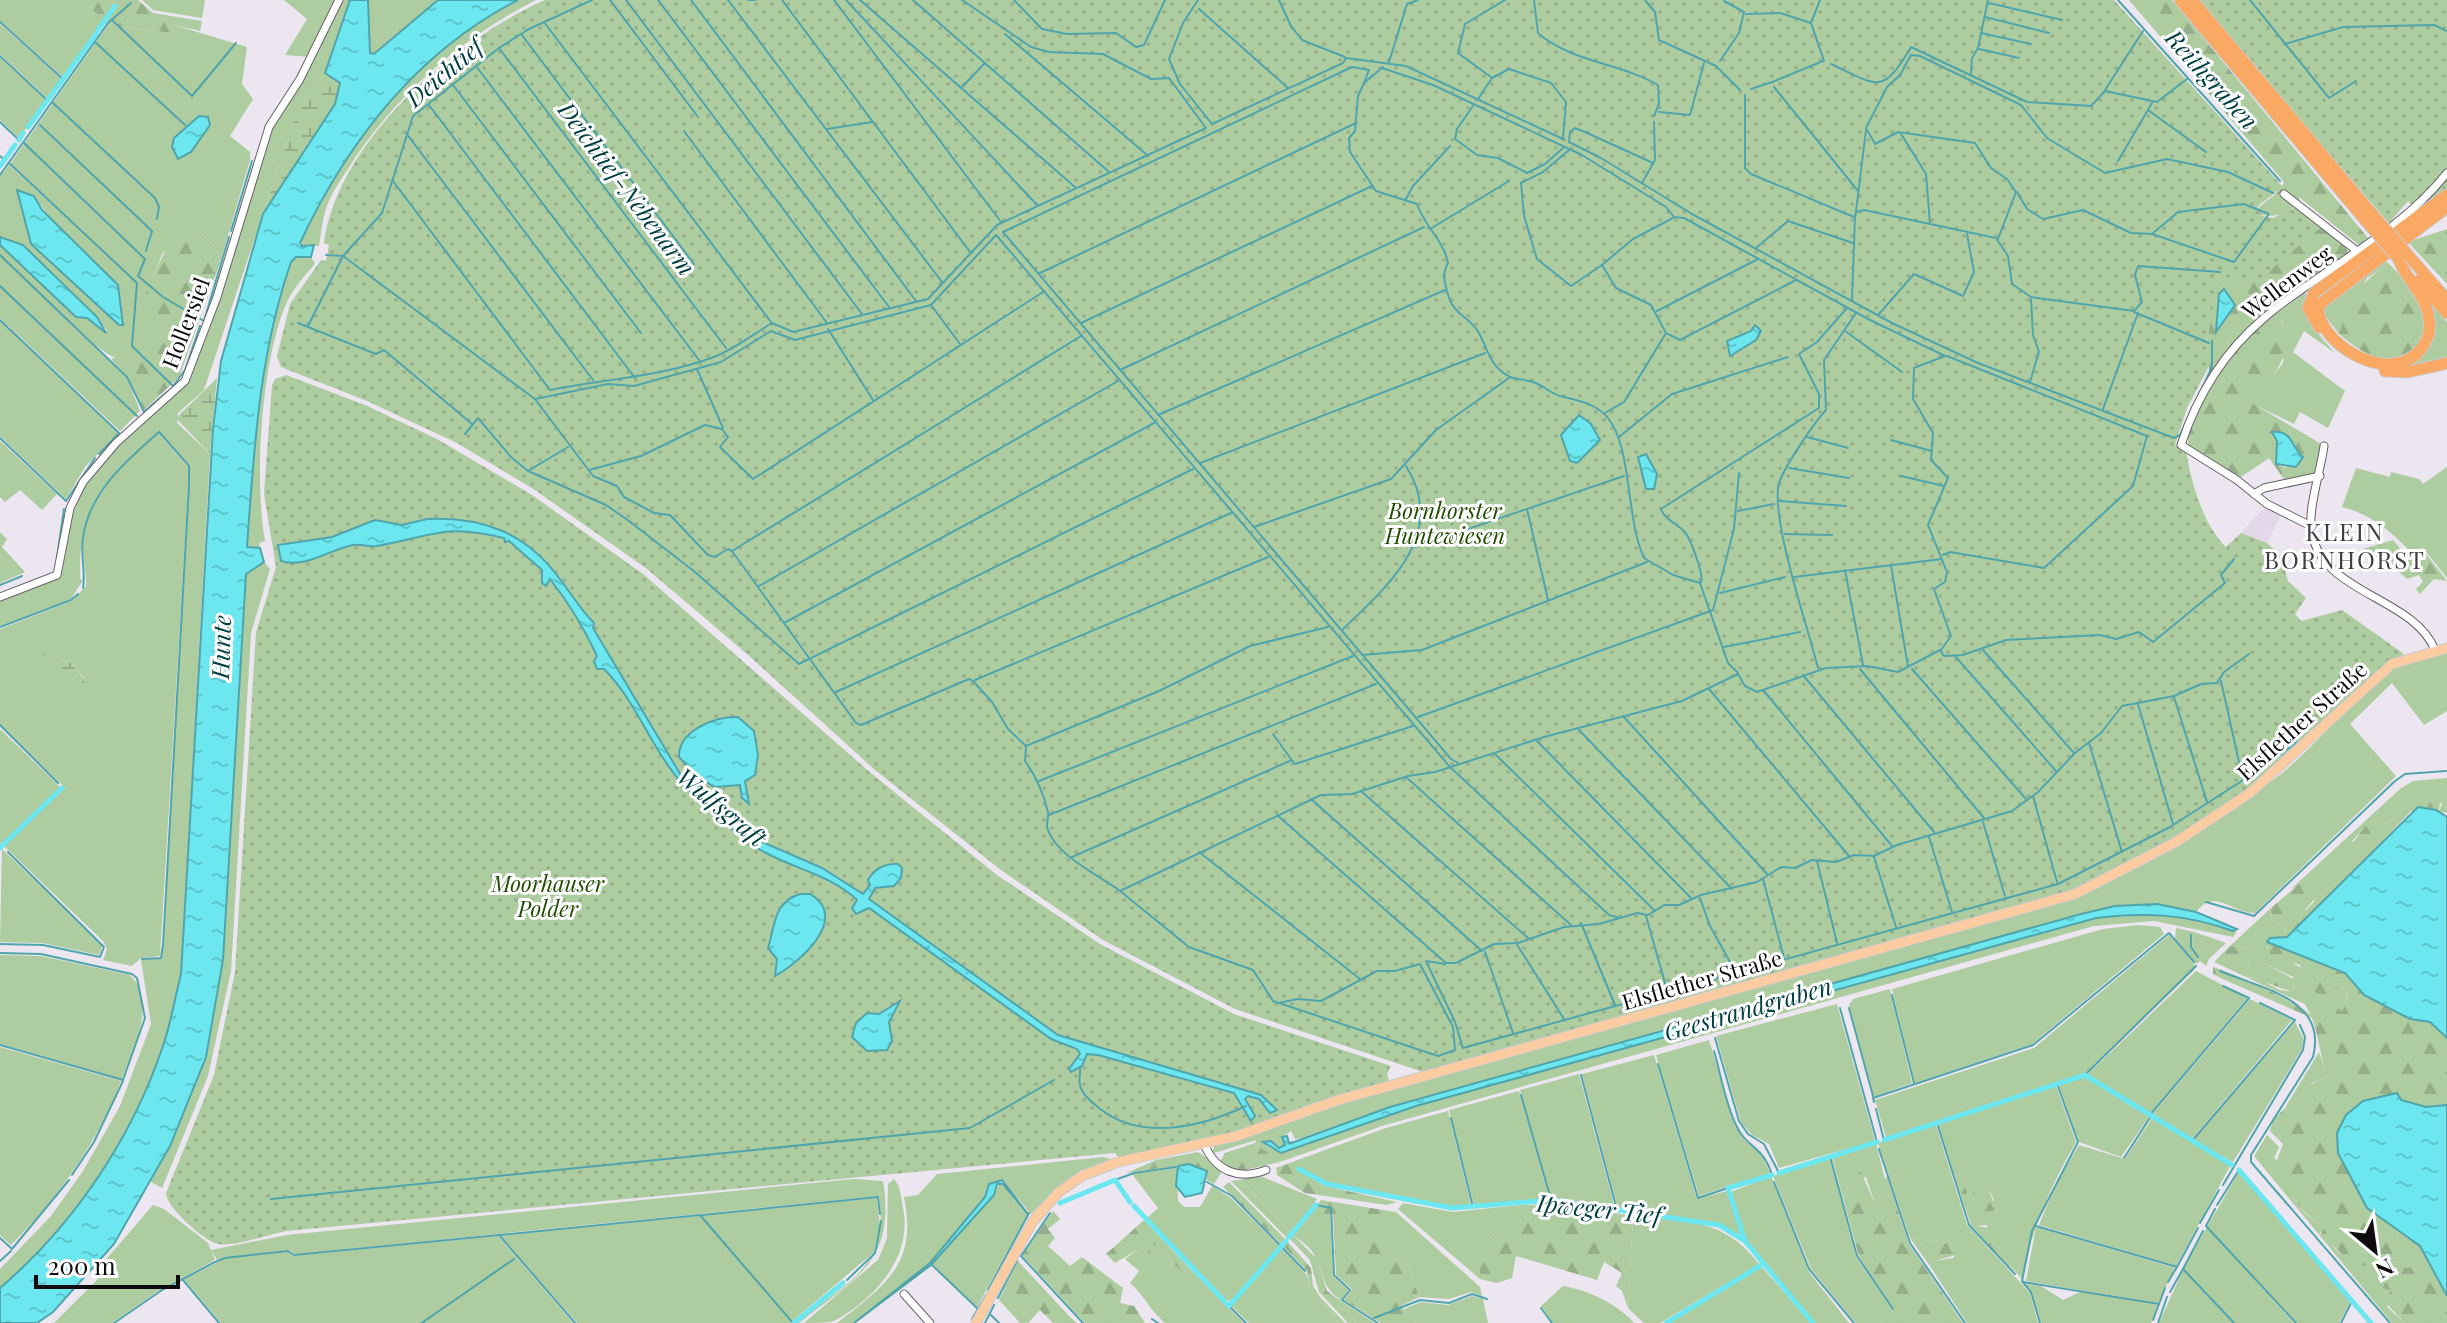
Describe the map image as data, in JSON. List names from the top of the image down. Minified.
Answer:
{"streets":{"main road":["Elsflether Straße"],"street":["Wellenweg","Hollersiel"]},"districts":["KLEIN BORNHORST"],"water":["Deichtief","Reithgraben","Deichtief-Nebenarm","Hunte","Wulfsgraft","Geestrandgraben","Ipweger Tief"],"parks":["Bornhorster Huntewiesen","Moorhauser Polder"],"scale_bar":"200 m","north":"bottom right"}
